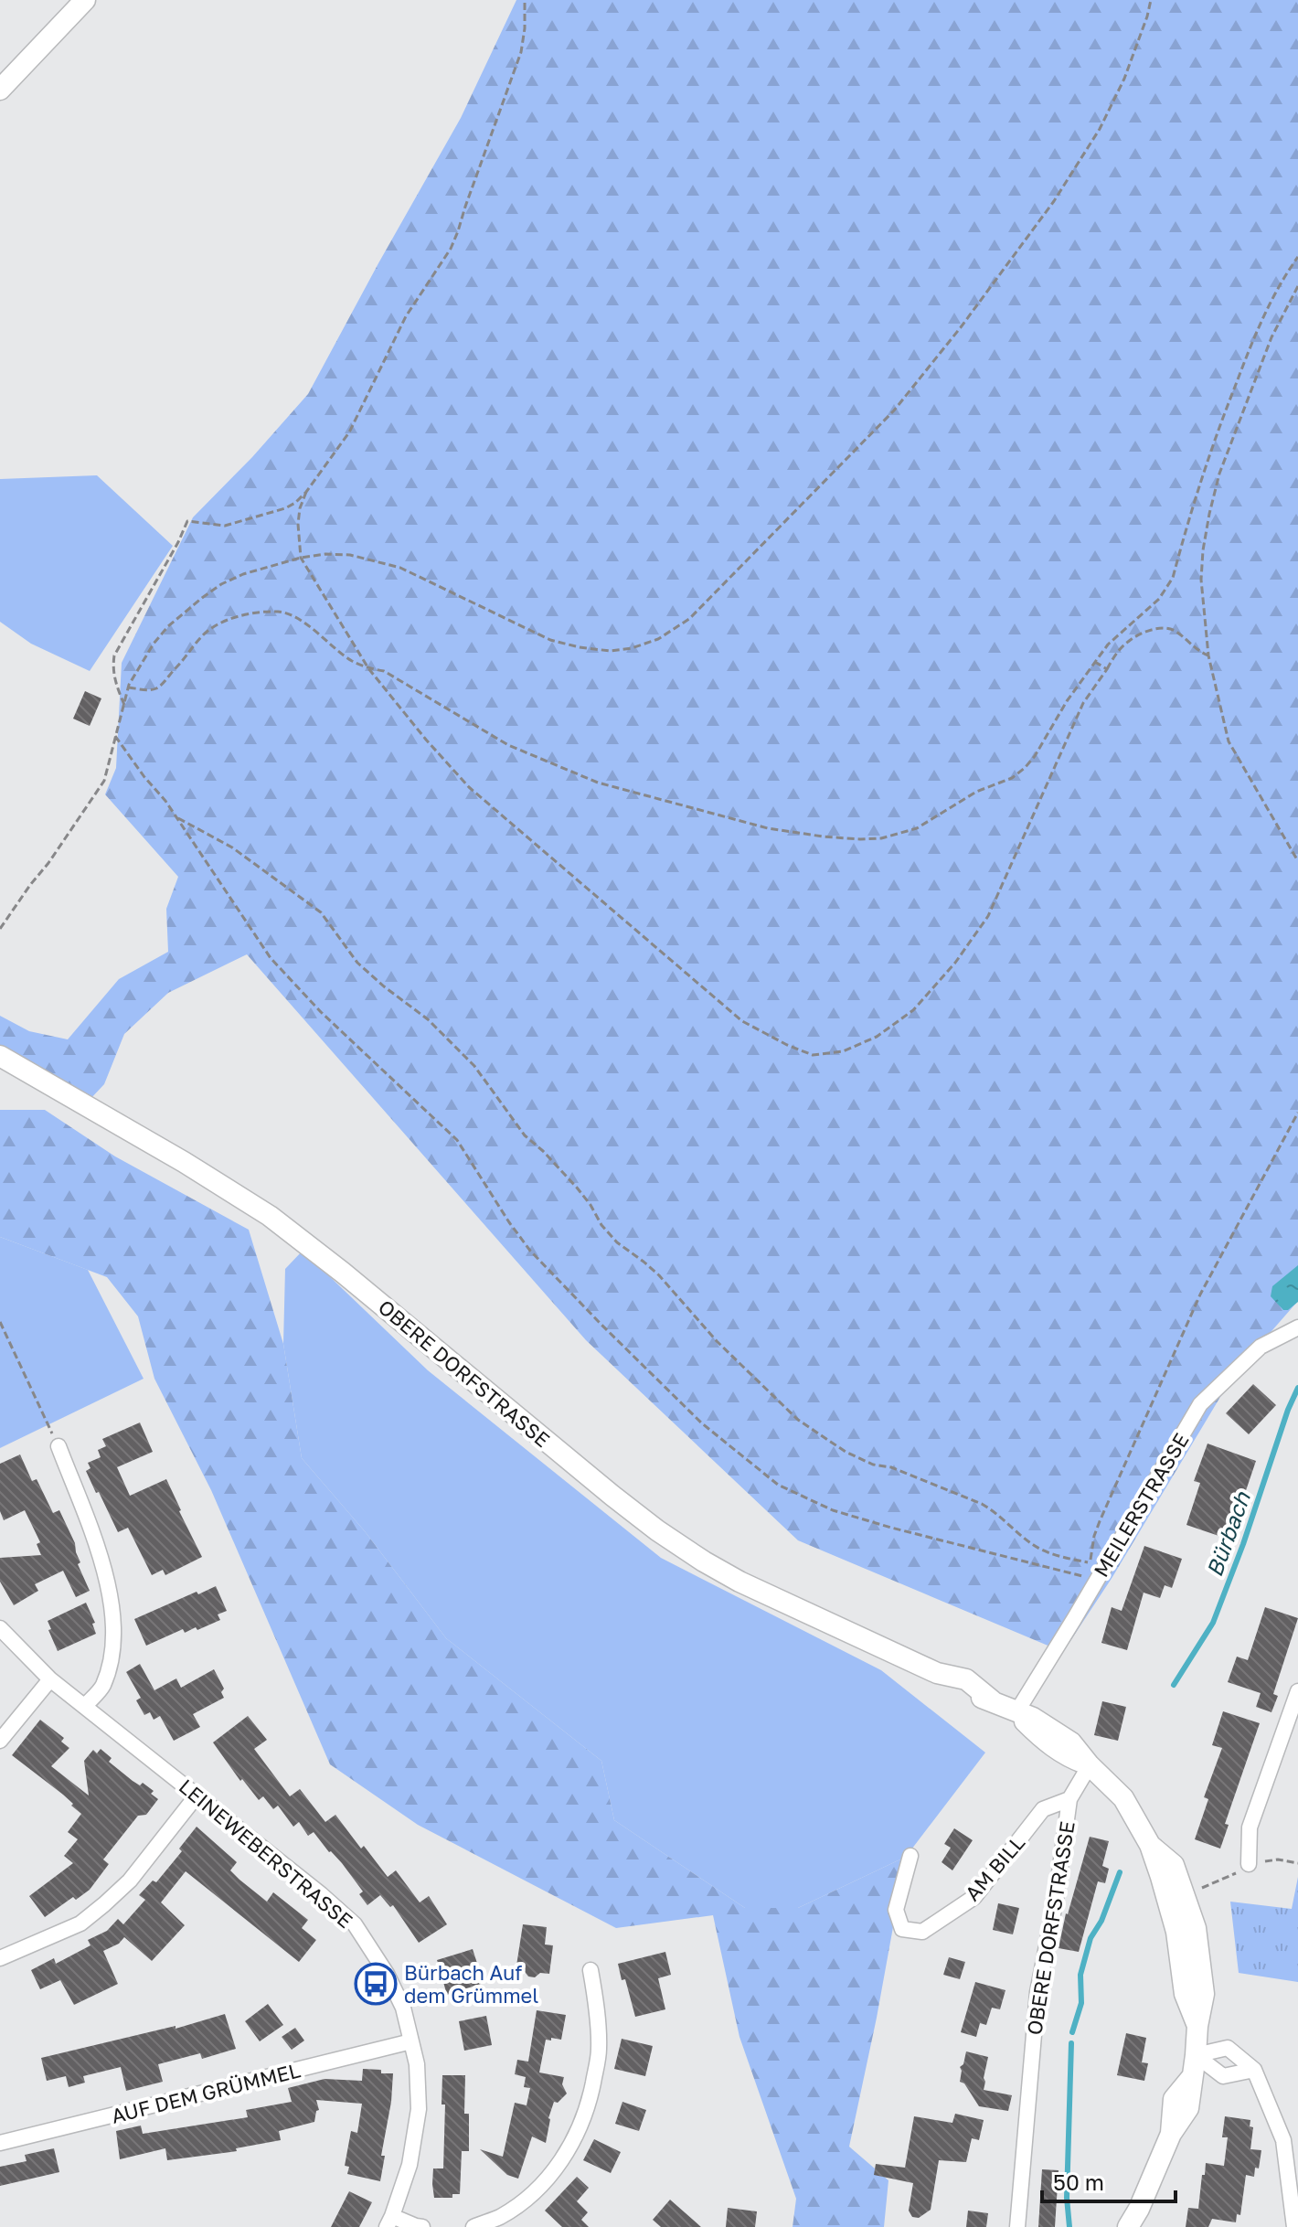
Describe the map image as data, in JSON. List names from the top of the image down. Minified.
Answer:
{"streets":{"street":["OBERE DORFSTRASSE","MEILERSTRASSE","LEINEWEBERSTRASSE","AM BILL","AUF DEM GRÜMMEL"]},"crossings":[["OBERE DORFSTRASSE","MEILERSTRASSE"],["OBERE DORFSTRASSE","AM BILL"],["LEINEWEBERSTRASSE","AUF DEM GRÜMMEL"]],"water":["Bürbach"],"places":{"bus stop":["Bürbach Auf dem Grümmel"]},"scale_bar":"50 m"}
